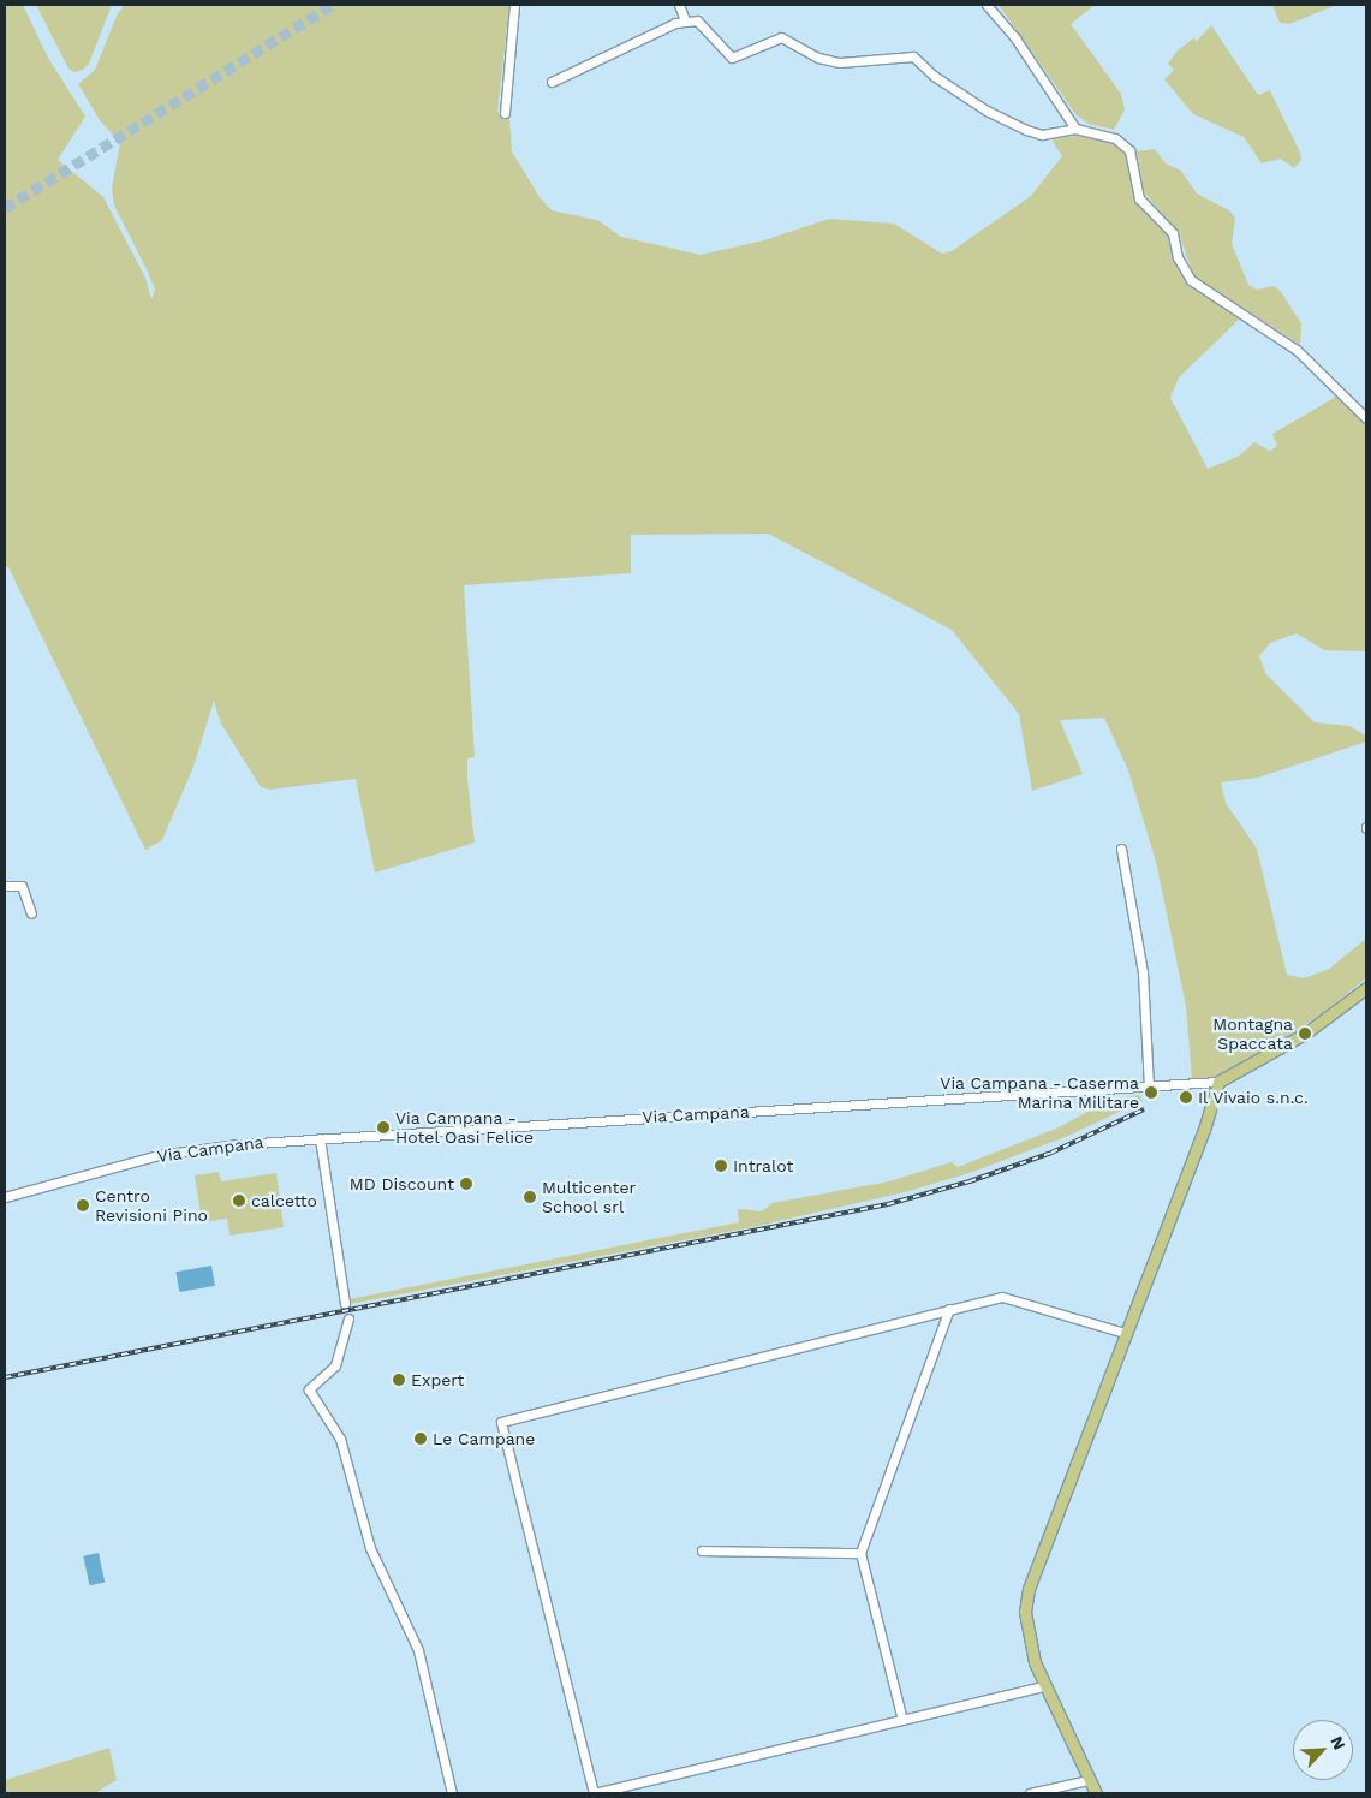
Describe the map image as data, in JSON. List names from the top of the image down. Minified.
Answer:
{"streets":{"main road":["Via Campana"]},"places":["Montagna Spaccata","Via Campana - Caserma Marina Militare","Il Vivaio s.n.c.","Via Campana - Hotel Oasi Felice","Intralot","MD Discount","Multicenter School srl","calcetto","Centro Revisioni Pino","Expert","Le Campane"],"north":"top right"}
